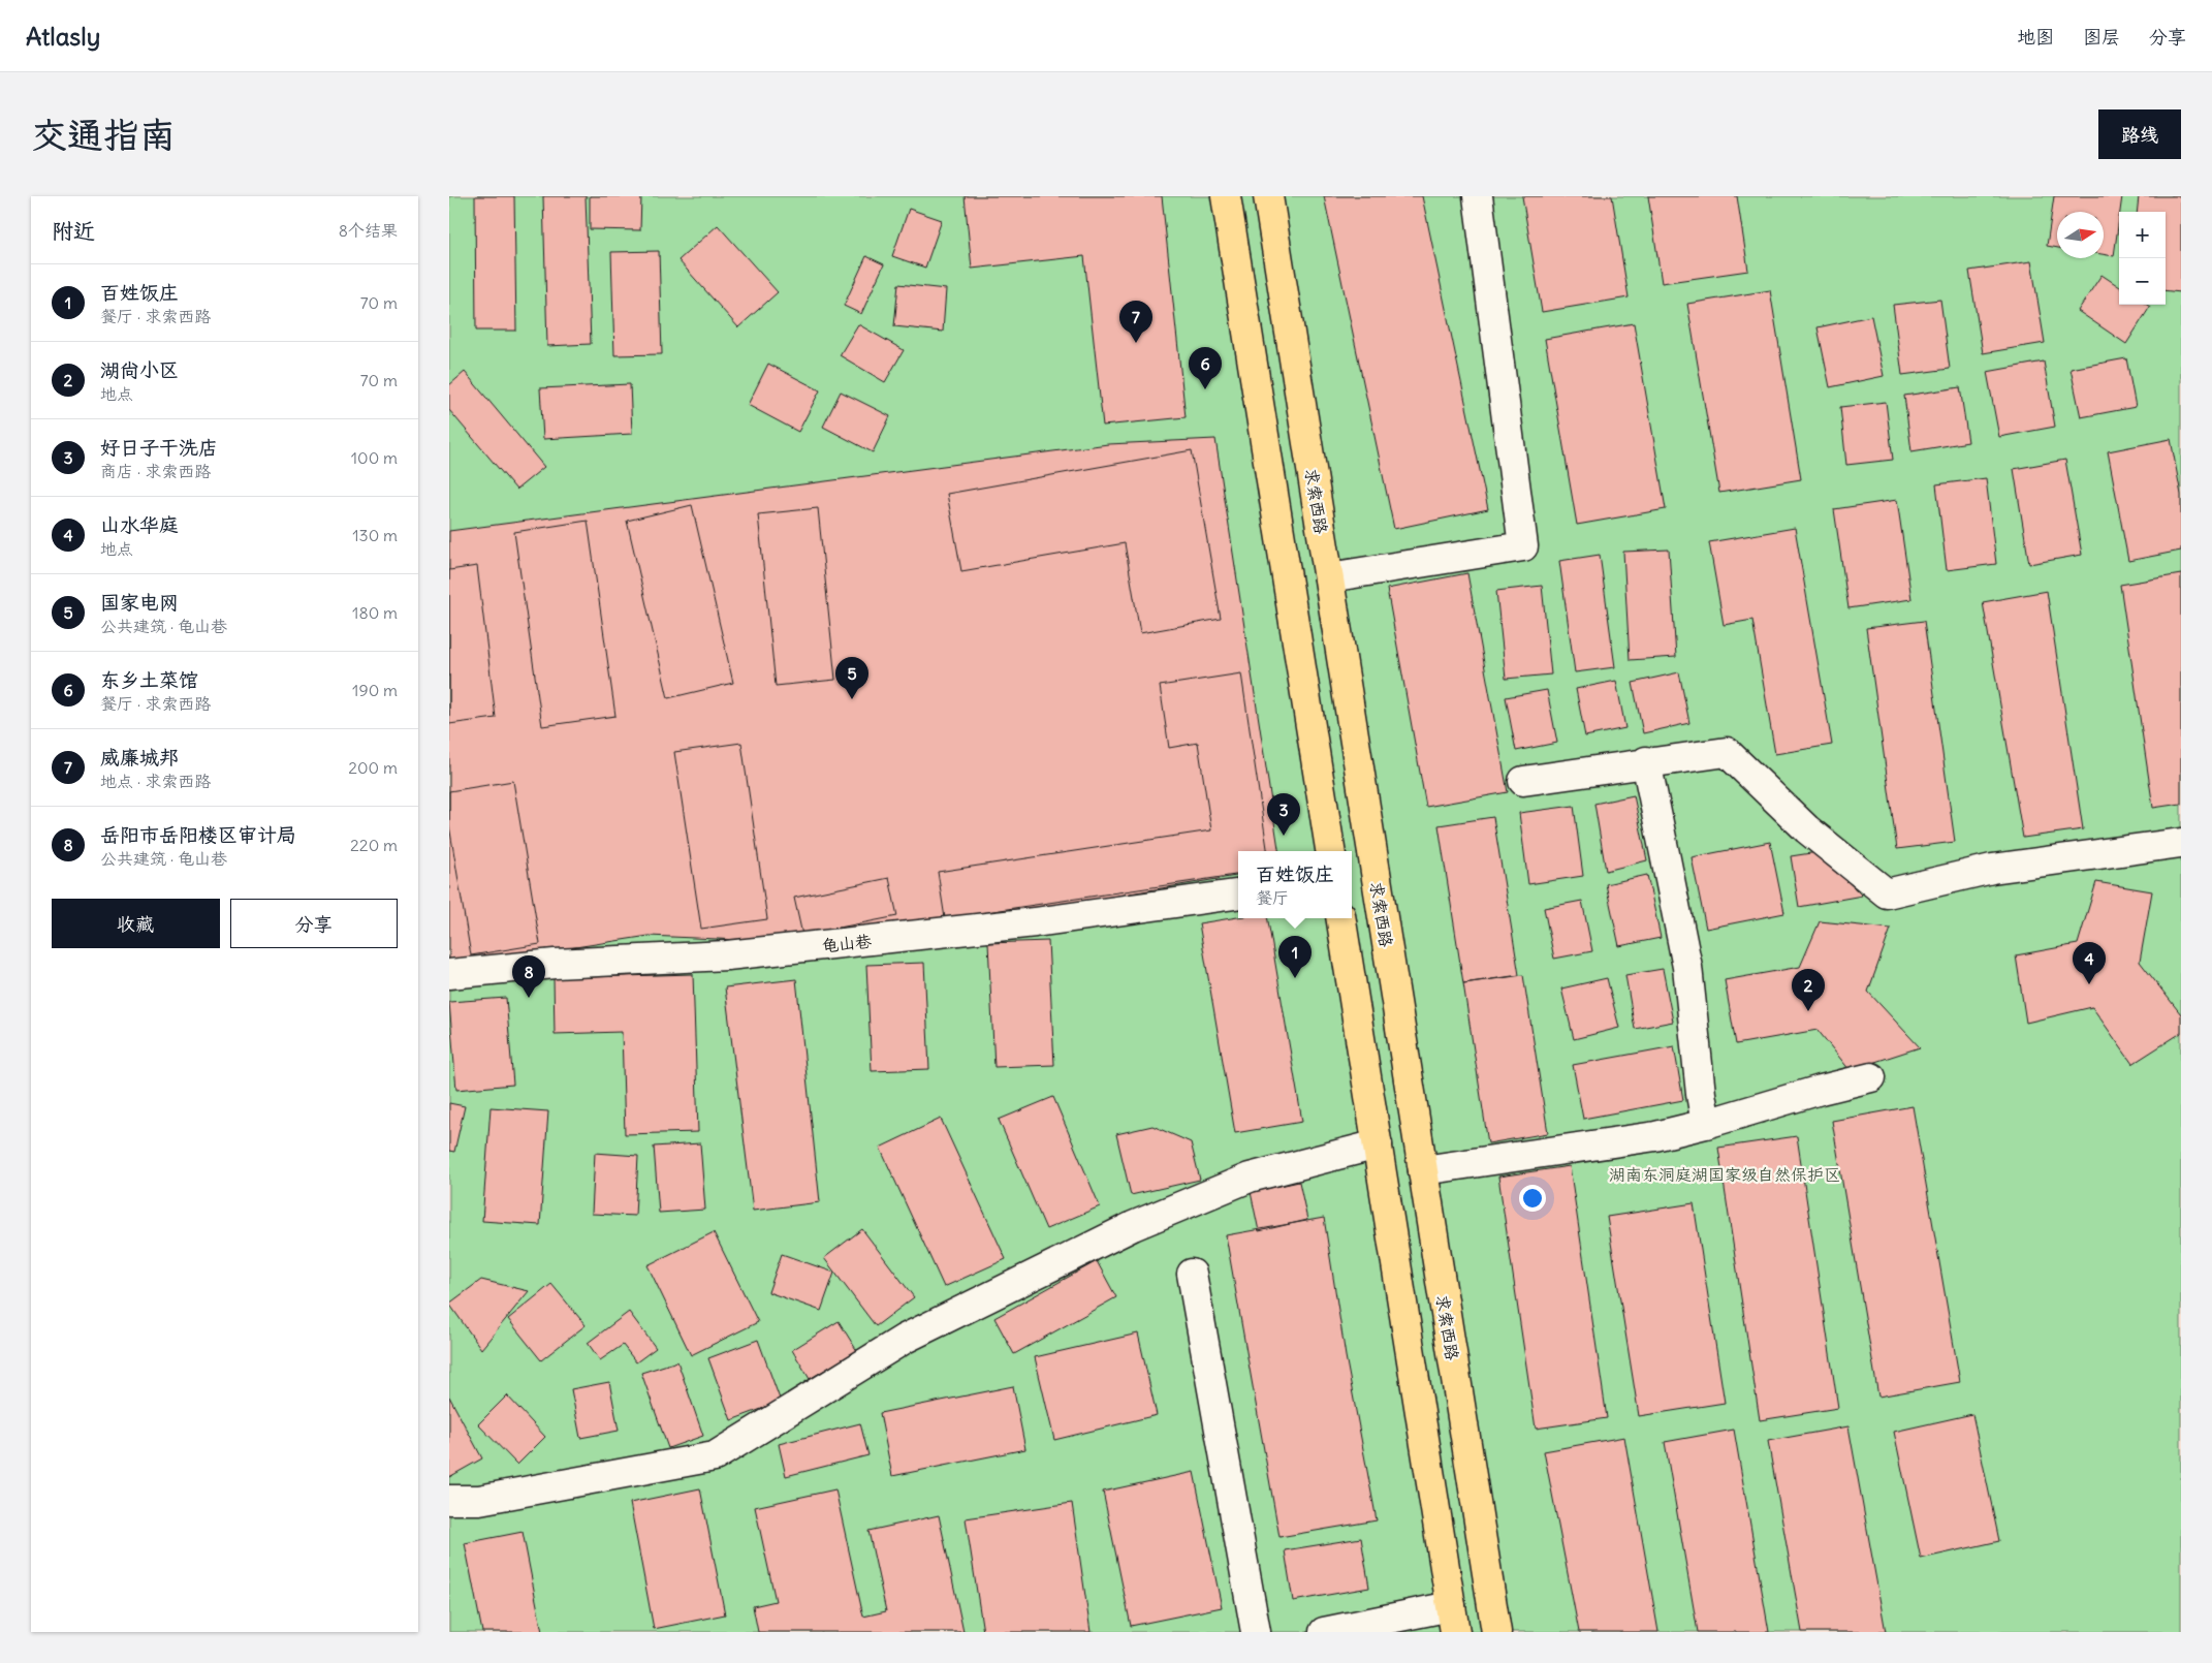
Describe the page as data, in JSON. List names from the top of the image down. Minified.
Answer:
{"streets":{"main road":["求索西路"],"street":["龟山巷"]},"parks":["湖南东洞庭湖国家级自然保护区"],"north":"right","page":{"header":"Atlasly","nav":["地图","图层","分享"],"buttons":["路线",["收藏","分享"]],"title":"交通指南","heading":["附近","8个结果"],"map_buttons":["+","−"],"list":[{"mark":"1","name":"百姓饭庄","note":"餐厅 · 求索西路","value":"70 m"},{"mark":"2","name":"湖尚小区","note":"地点","value":"70 m"},{"mark":"3","name":"好日子干洗店","note":"商店 · 求索西路","value":"100 m"},{"mark":"4","name":"山水华庭","note":"地点","value":"130 m"},{"mark":"5","name":"国家电网","note":"公共建筑 · 龟山巷","value":"180 m"},{"mark":"6","name":"东乡土菜馆","note":"餐厅 · 求索西路","value":"190 m"},{"mark":"7","name":"威廉城邦","note":"地点 · 求索西路","value":"200 m"},{"mark":"8","name":"岳阳市岳阳楼区审计局","note":"公共建筑 · 龟山巷","value":"220 m"}],"pins":["7","6","5","3","1","4","8","2"],"popup":["百姓饭庄","餐厅"]}}
